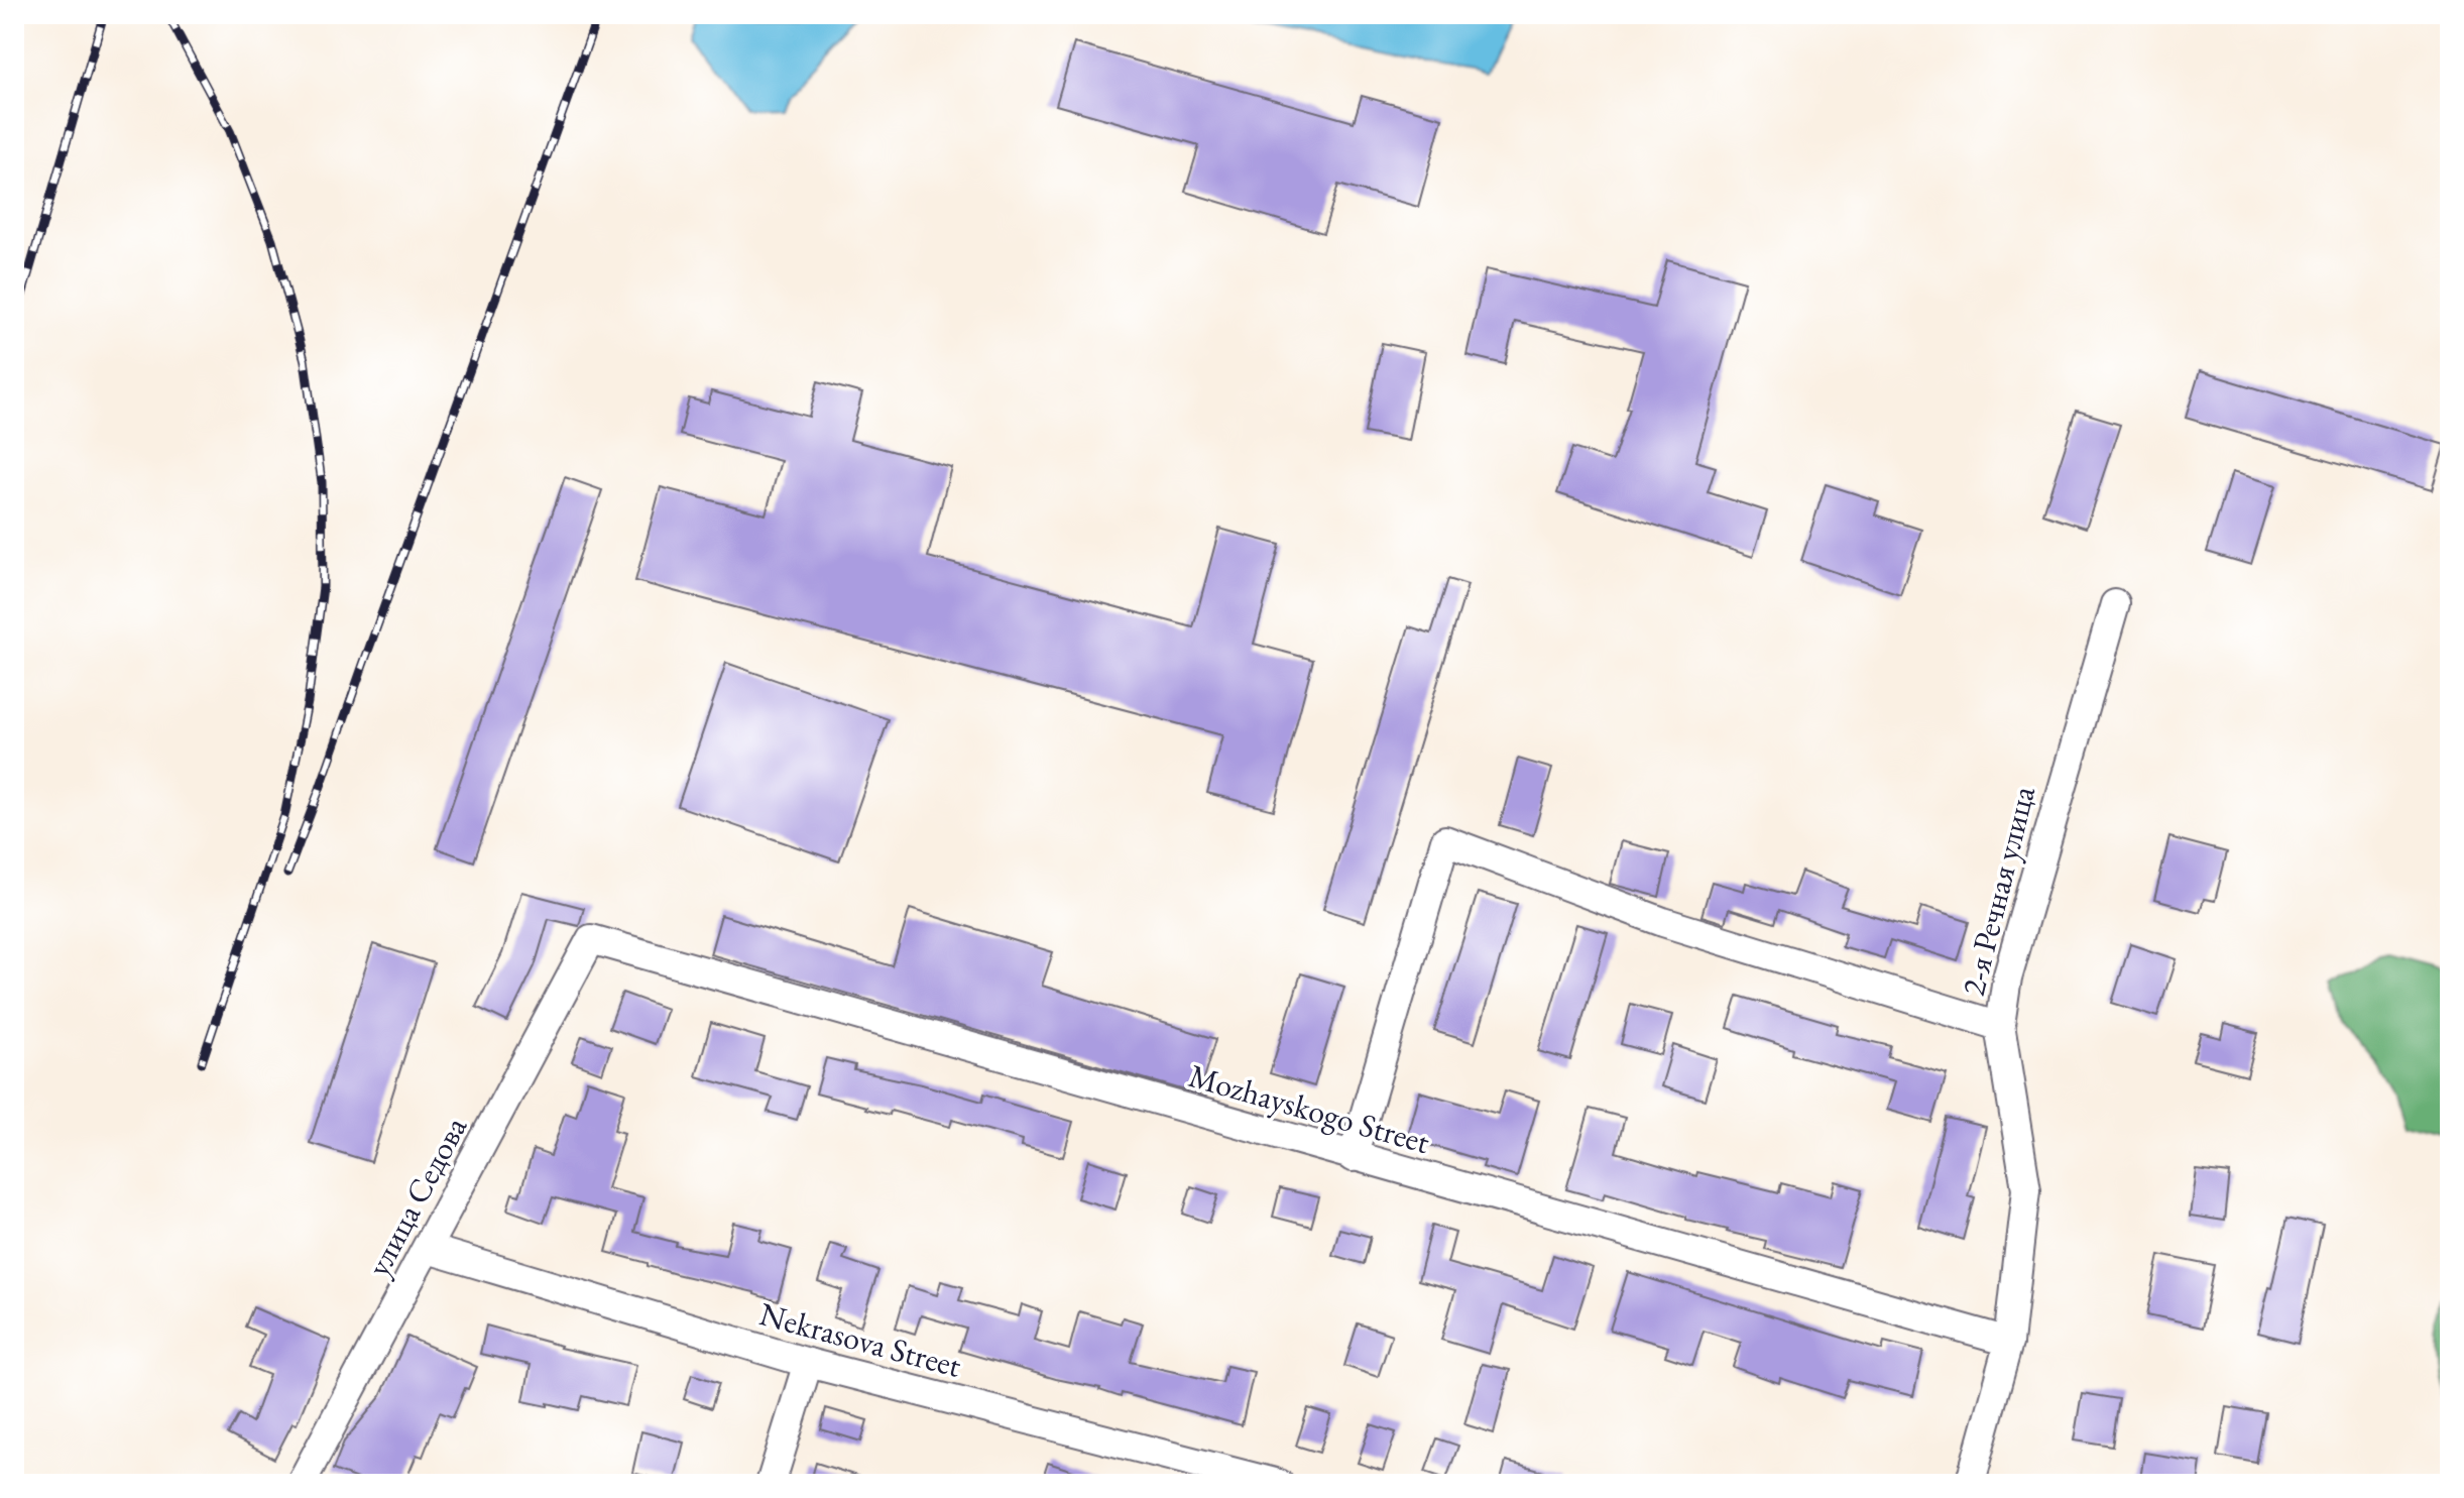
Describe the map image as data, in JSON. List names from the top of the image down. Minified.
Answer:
{"streets":{"street":["2-я Речная улица","Mozhayskogo Street","улица Седова","Nekrasova Street"]},"crossings":[["2-я Речная улица","Mozhayskogo Street"],["Mozhayskogo Street","улица Седова"],["улица Седова","Nekrasova Street"]]}
